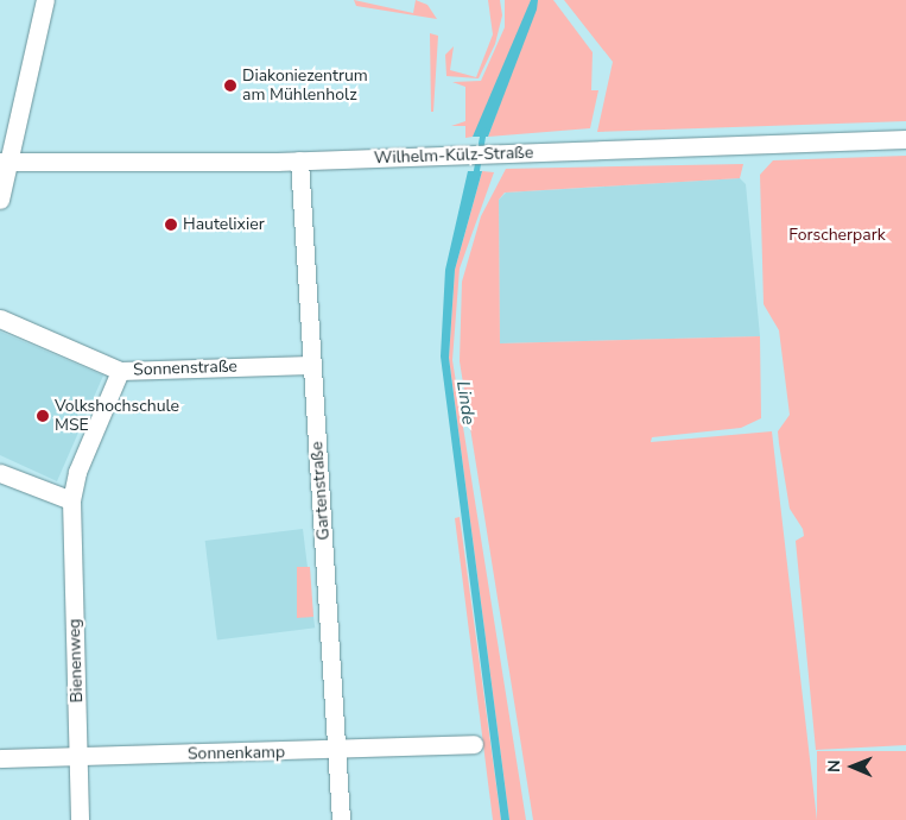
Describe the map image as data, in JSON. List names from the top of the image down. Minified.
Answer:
{"streets":{"street":["Wilhelm-Külz-Straße","Sonnenstraße","Gartenstraße","Bienenweg","Sonnenkamp"]},"crossings":[["Wilhelm-Külz-Straße","Gartenstraße"],["Sonnenstraße","Gartenstraße"],["Sonnenstraße","Bienenweg"],["Gartenstraße","Sonnenkamp"],["Bienenweg","Sonnenkamp"]],"water":["Linde"],"parks":["Forscherpark"],"places":["Diakoniezentrum am Mühlenholz","Hautelixier","Volkshochschule MSE"],"north":"left"}
